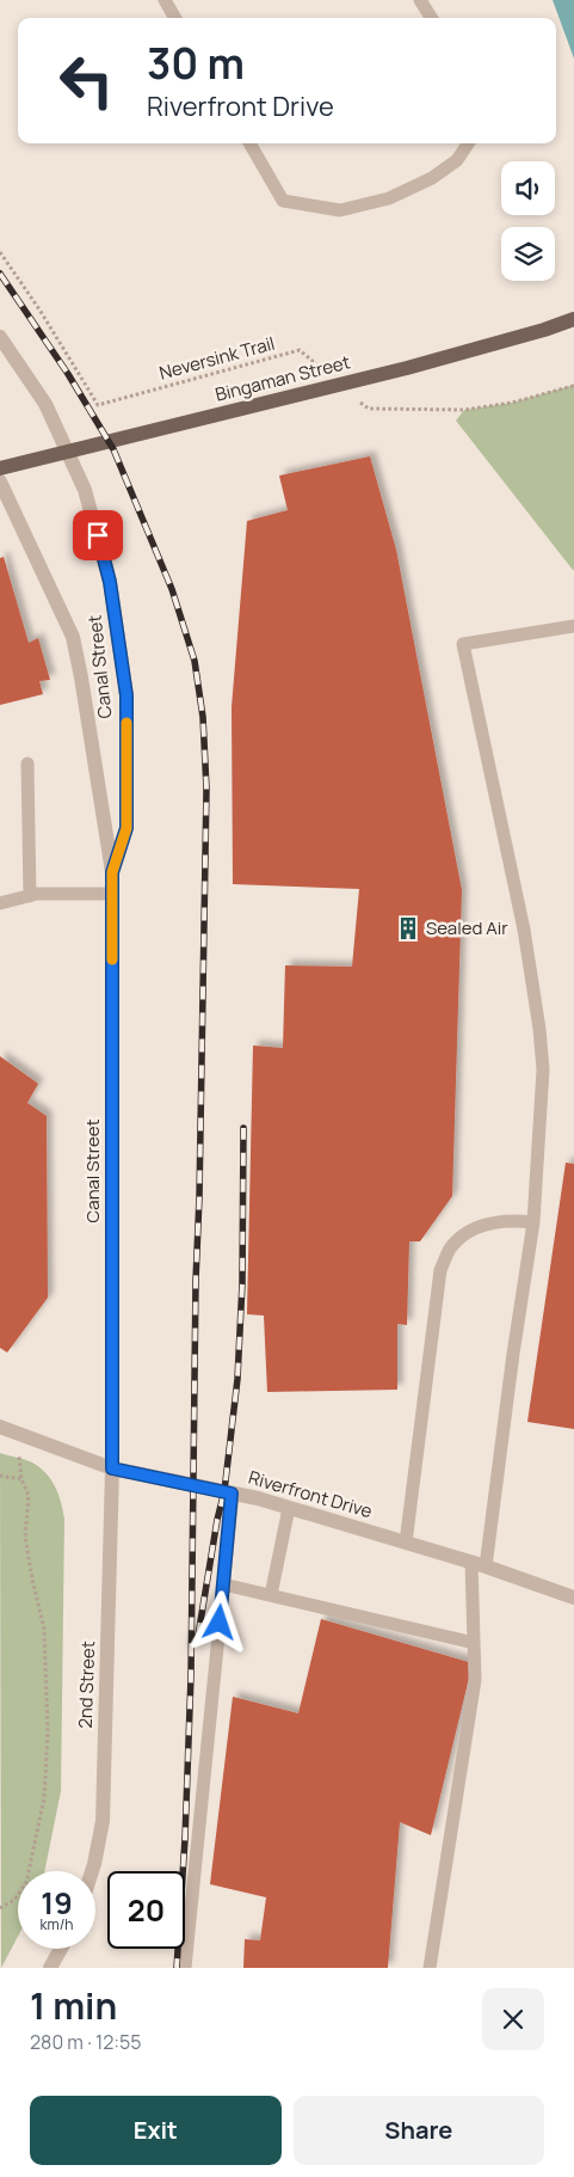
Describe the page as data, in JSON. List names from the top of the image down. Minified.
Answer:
{"streets":{"main road":["Bingaman Street"],"street":["Canal Street","Riverfront Drive","2nd Street"],"path":["Neversink Trail"]},"crossings":[["Canal Street","Riverfront Drive"],["Canal Street","2nd Street"],["Riverfront Drive","2nd Street"]],"places":{"building":["Sealed Air"]},"page":{"turn":["30 m","Riverfront Drive"],"speed":"19 km/h","limit":"20","heading":["1 min","280 m · 12:55"],"buttons":["Exit","Share"]}}
